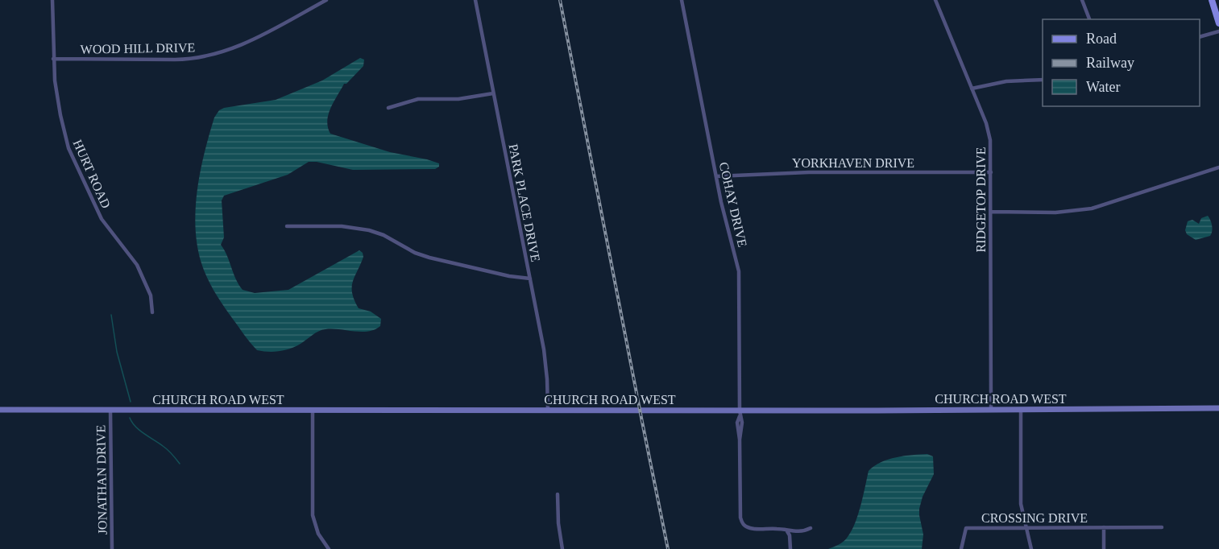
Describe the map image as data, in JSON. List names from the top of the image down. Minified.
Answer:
{"streets":{"street":["WOOD HILL DRIVE","YORKHAVEN DRIVE","HURT ROAD","RIDGETOP DRIVE","PARK PLACE DRIVE","COHAY DRIVE","CHURCH ROAD WEST","JONATHAN DRIVE","CROSSING DRIVE"]},"crossings":[["WOOD HILL DRIVE","HURT ROAD"],["YORKHAVEN DRIVE","RIDGETOP DRIVE"],["YORKHAVEN DRIVE","COHAY DRIVE"],["RIDGETOP DRIVE","CHURCH ROAD WEST"],["PARK PLACE DRIVE","CHURCH ROAD WEST"],["COHAY DRIVE","CHURCH ROAD WEST"],["CHURCH ROAD WEST","JONATHAN DRIVE"]],"legend":["Road","Railway","Water"]}
